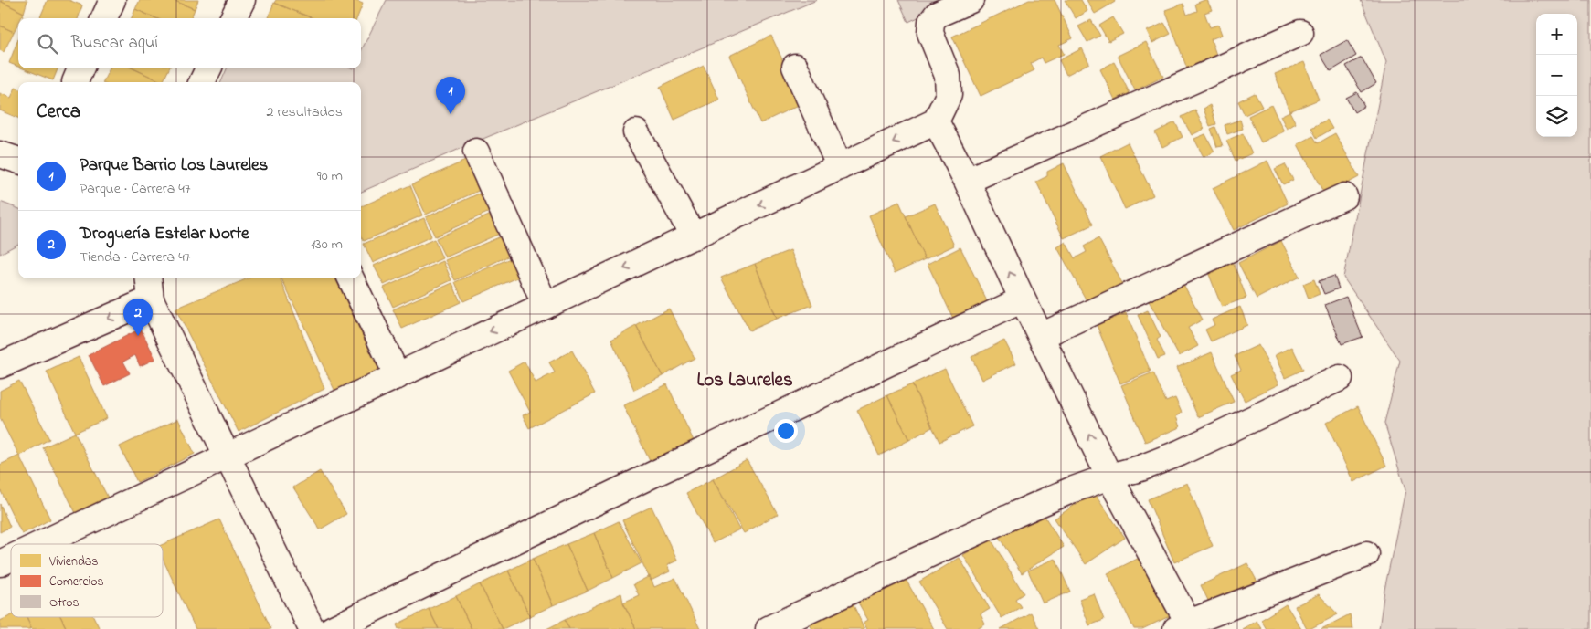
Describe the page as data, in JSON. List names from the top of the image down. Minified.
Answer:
{"districts":["Los Laureles"],"legend":["Viviendas","Comercios","Otros"],"page":{"map_buttons":["+","−"],"search":"Buscar aquí","pins":["1","2"],"heading":["Cerca","2 resultados"],"list":[{"mark":"1","name":"Parque Barrio Los Laureles","note":"Parque · Carrera 47","value":"90 m"},{"mark":"2","name":"Droguería Estelar Norte","note":"Tienda · Carrera 47","value":"130 m"}]}}
